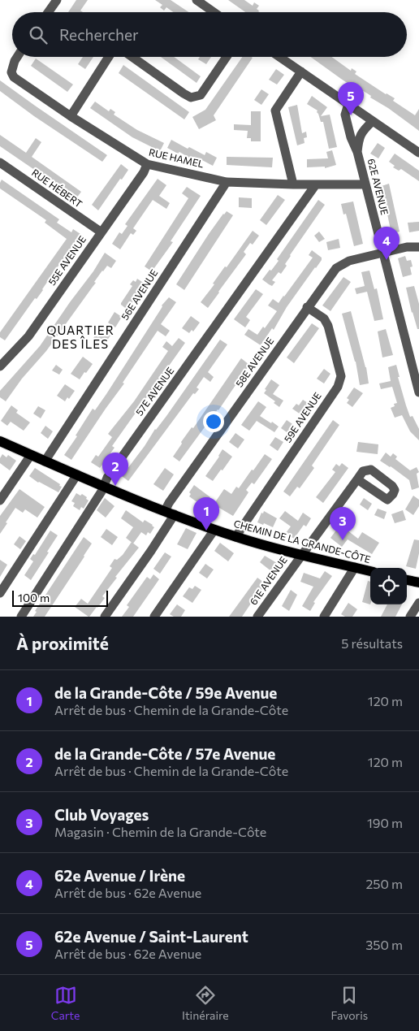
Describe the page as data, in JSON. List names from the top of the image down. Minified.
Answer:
{"streets":{"main road":["CHEMIN DE LA GRANDE-CÔTE"],"street":["RUE HAMEL","62E AVENUE","RUE HÉBERT","55E AVENUE","56E AVENUE","58E AVENUE","57E AVENUE","59E AVENUE","61E AVENUE"]},"crossings":[["RUE HAMEL","62E AVENUE"],["RUE HAMEL","55E AVENUE"],["RUE HAMEL","56E AVENUE"],["RUE HAMEL","57E AVENUE"],["62E AVENUE","58E AVENUE"],["RUE HÉBERT","55E AVENUE"],["56E AVENUE","CHEMIN DE LA GRANDE-CÔTE"],["58E AVENUE","59E AVENUE"],["58E AVENUE","CHEMIN DE LA GRANDE-CÔTE"],["57E AVENUE","CHEMIN DE LA GRANDE-CÔTE"],["59E AVENUE","CHEMIN DE LA GRANDE-CÔTE"],["CHEMIN DE LA GRANDE-CÔTE","61E AVENUE"]],"districts":["QUARTIER DES ÎLES"],"scale_bar":"100 m","page":{"search":"Rechercher","pins":["5","4","2","1","3"],"scale":"100 m","heading":["À proximité","5 résultats"],"list":[{"mark":"1","name":"de la Grande-Côte / 59e Avenue","note":"Arrêt de bus · Chemin de la Grande-Côte","value":"120 m"},{"mark":"2","name":"de la Grande-Côte / 57e Avenue","note":"Arrêt de bus · Chemin de la Grande-Côte","value":"120 m"},{"mark":"3","name":"Club Voyages","note":"Magasin · Chemin de la Grande-Côte","value":"190 m"},{"mark":"4","name":"62e Avenue / Irène","note":"Arrêt de bus · 62e Avenue","value":"250 m"},{"mark":"5","name":"62e Avenue / Saint-Laurent","note":"Arrêt de bus · 62e Avenue","value":"350 m"}],"nav":["Carte","Itinéraire","Favoris"]}}
